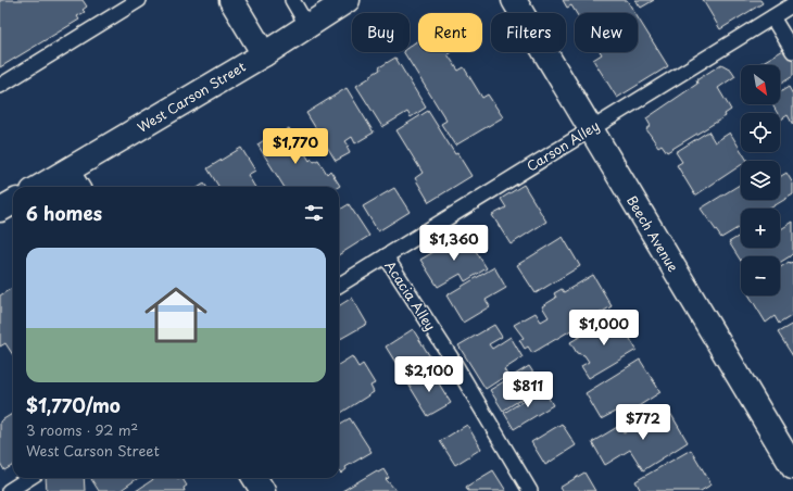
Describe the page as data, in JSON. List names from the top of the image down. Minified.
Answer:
{"streets":{"street":["West Carson Street","Beech Avenue"],"lane":["Carson Alley","Acacia Alley"]},"crossings":[["Carson Alley","Beech Avenue"],["Carson Alley","Acacia Alley"]],"north":"bottom right","page":{"chip":["Buy","Rent","Filters","New"],"map_buttons":["+","−"],"price":["$1,770","$1,360","$1,000","$2,100","$811","$772"],"heading":"6 homes","list":[{"name":"$1,770/mo","note":"3 rooms · 92 m² · West Carson Street"}]}}
